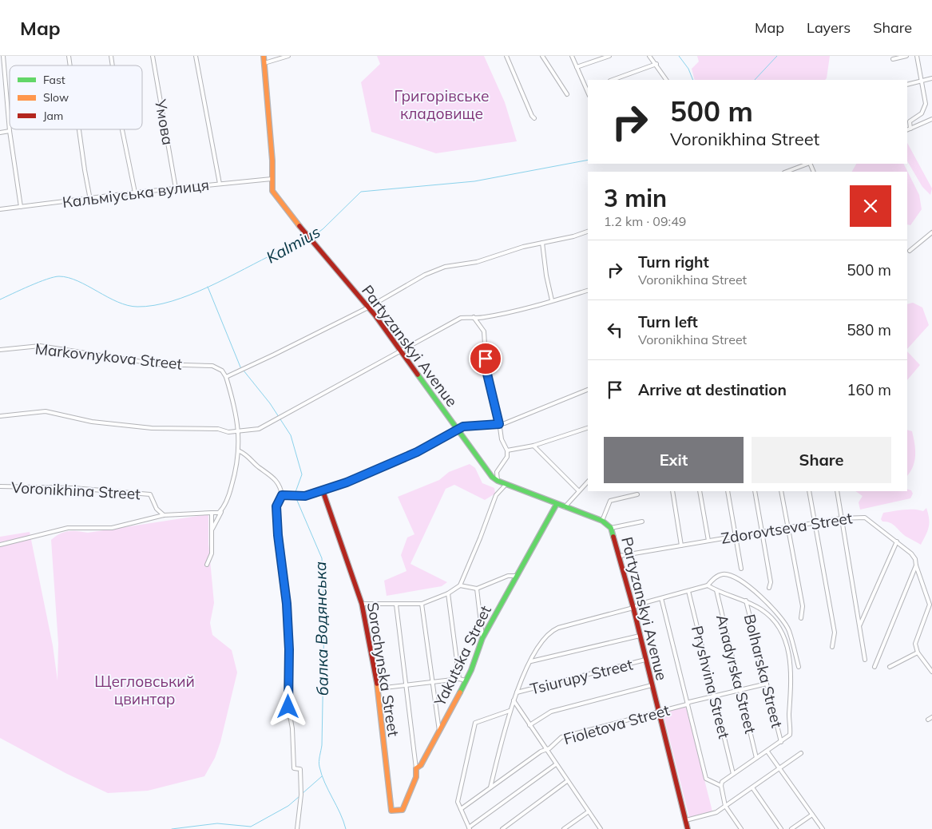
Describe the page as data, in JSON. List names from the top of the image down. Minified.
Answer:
{"streets":{"street":["Умова","Кальміуська вулиця","Partyzanskyi Avenue","Markovnykova Street","Voronikhina Street","Zdorovtseva Street","Yakutska Street","Sorochynska Street","Bolharska Street","Anadyrska Street","Tsiurupy Street","Pryshvina Street","Fioletova Street"]},"crossings":[["Умова","Кальміуська вулиця"],["Кальміуська вулиця","Partyzanskyi Avenue"],["Partyzanskyi Avenue","Zdorovtseva Street"],["Partyzanskyi Avenue","Yakutska Street"],["Partyzanskyi Avenue","Tsiurupy Street"],["Partyzanskyi Avenue","Fioletova Street"],["Yakutska Street","Sorochynska Street"],["Bolharska Street","Fioletova Street"],["Anadyrska Street","Fioletova Street"],["Pryshvina Street","Fioletova Street"]],"water":["Kalmius","балка Водянська"],"parks":["Григорівське кладовище","Щегловський цвинтар"],"legend":["Fast","Slow","Jam"],"page":{"header":"Map","nav":["Map","Layers","Share"],"turn":["500 m","Voronikhina Street"],"heading":["3 min","1.2 km · 09:49"],"list":[{"name":"Turn right","note":"Voronikhina Street","value":"500 m"},{"name":"Turn left","note":"Voronikhina Street","value":"580 m"},{"name":"Arrive at destination","value":"160 m"}],"buttons":["Exit","Share"]}}
